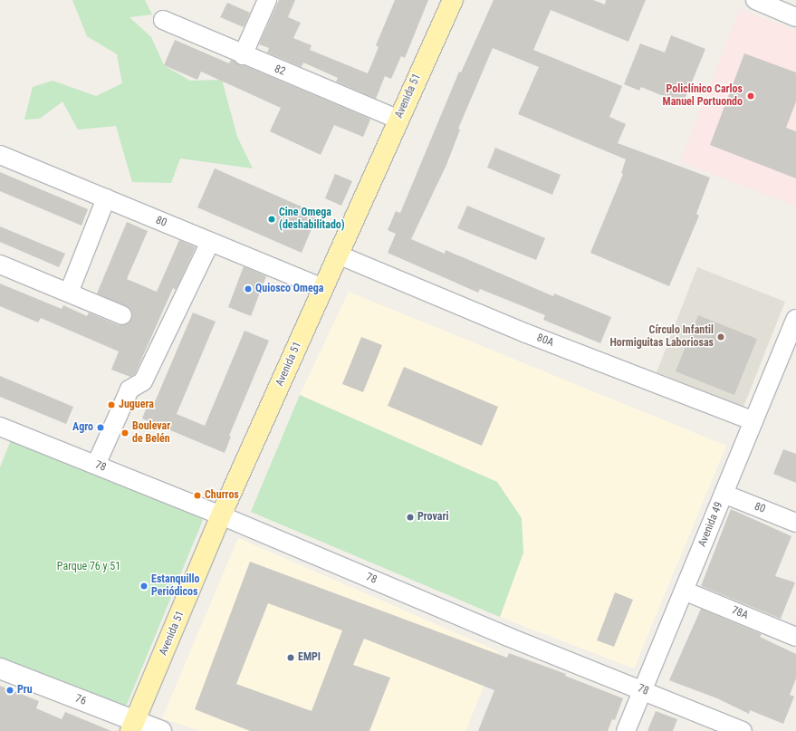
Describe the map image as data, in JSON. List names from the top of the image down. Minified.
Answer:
{"streets":{"main road":["Avenida 51"],"street":["82","80","80A","78","Avenida 49","78A","76"]},"crossings":[["82","Avenida 51"],["Avenida 51","80"],["Avenida 51","80A"],["Avenida 51","78"],["Avenida 51","76"],["80","Avenida 49"],["80A","Avenida 49"],["78","Avenida 49"],["Avenida 49","78A"]],"parks":["Parque 76 y 51"],"places":["Policlínico Carlos Manuel Portuondo","Cine Omega (deshabilitado)","Quiosco Omega","Círculo Infantil Hormiguitas Laboriosas","Juguera","Agro","Boulevar de Belén","Churros","Provari","Estanquillo Periódicos","EMPI","Pru"]}
